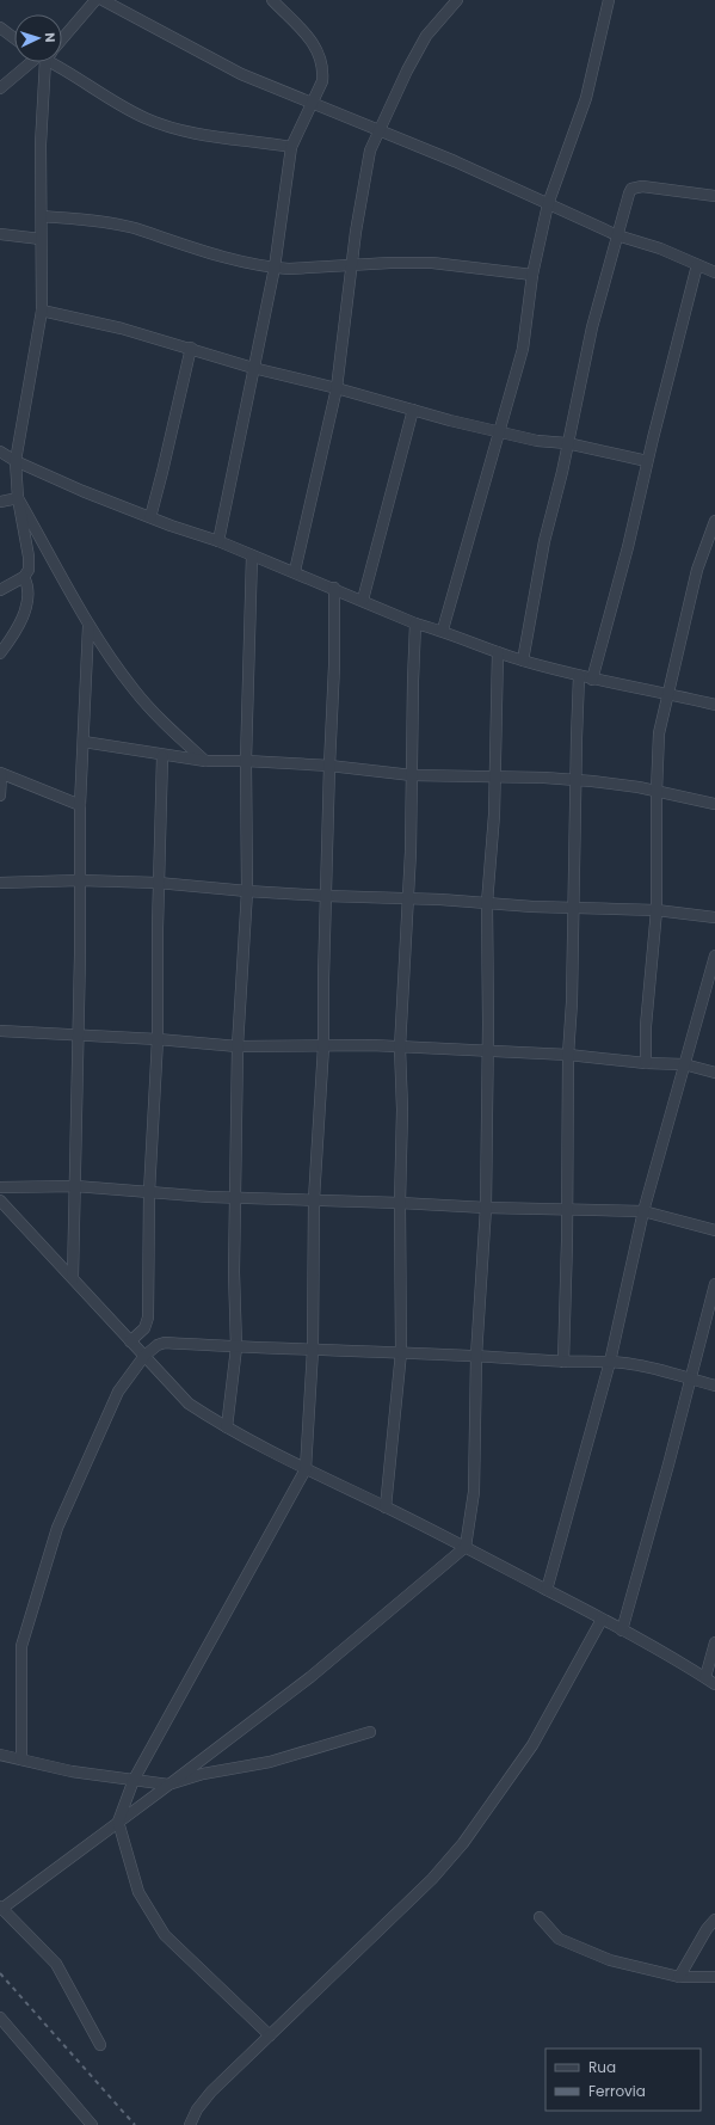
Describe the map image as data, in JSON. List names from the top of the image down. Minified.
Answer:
{"legend":["Rua","Ferrovia"],"north":"right"}
